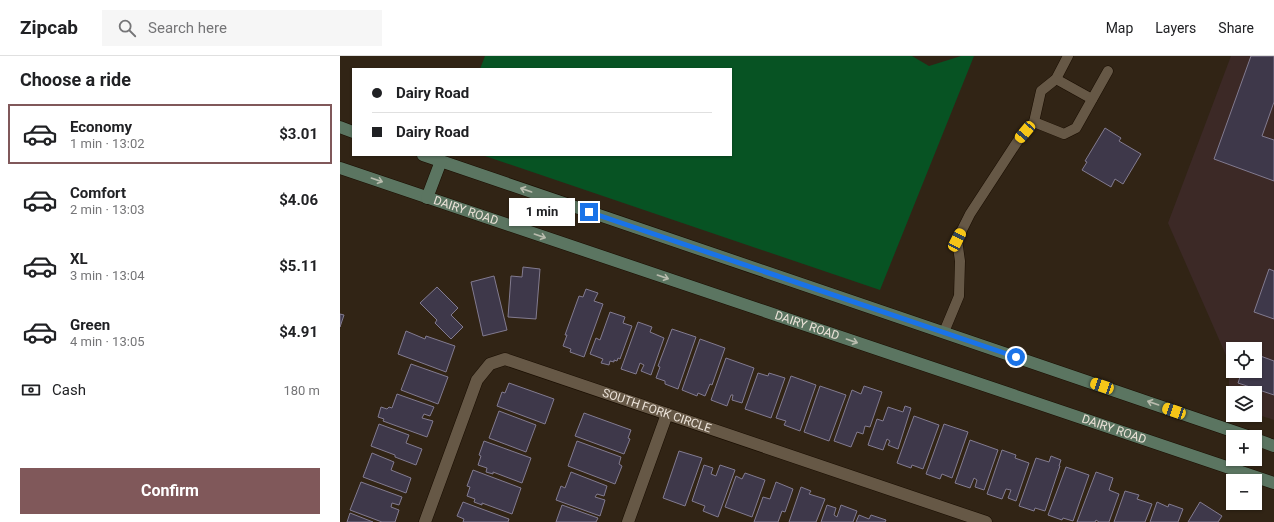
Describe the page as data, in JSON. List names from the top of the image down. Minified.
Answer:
{"streets":{"street":["DAIRY ROAD","SOUTH FORK CIRCLE"]},"page":{"header":"Zipcab","search":"Search here","nav":["Map","Layers","Share"],"heading":"Choose a ride","banner":["Dairy Road","Dairy Road"],"list":[{"name":"Economy","note":"1 min · 13:02","value":"$3.01"},{"name":"Comfort","note":"2 min · 13:03","value":"$4.06"},{"name":"XL","note":"3 min · 13:04","value":"$5.11"},{"name":"Green","note":"4 min · 13:05","value":"$4.91"}],"bubble":"1 min","map_buttons":["+","−"],"pay":["Cash","180 m"],"buttons":"Confirm"}}
